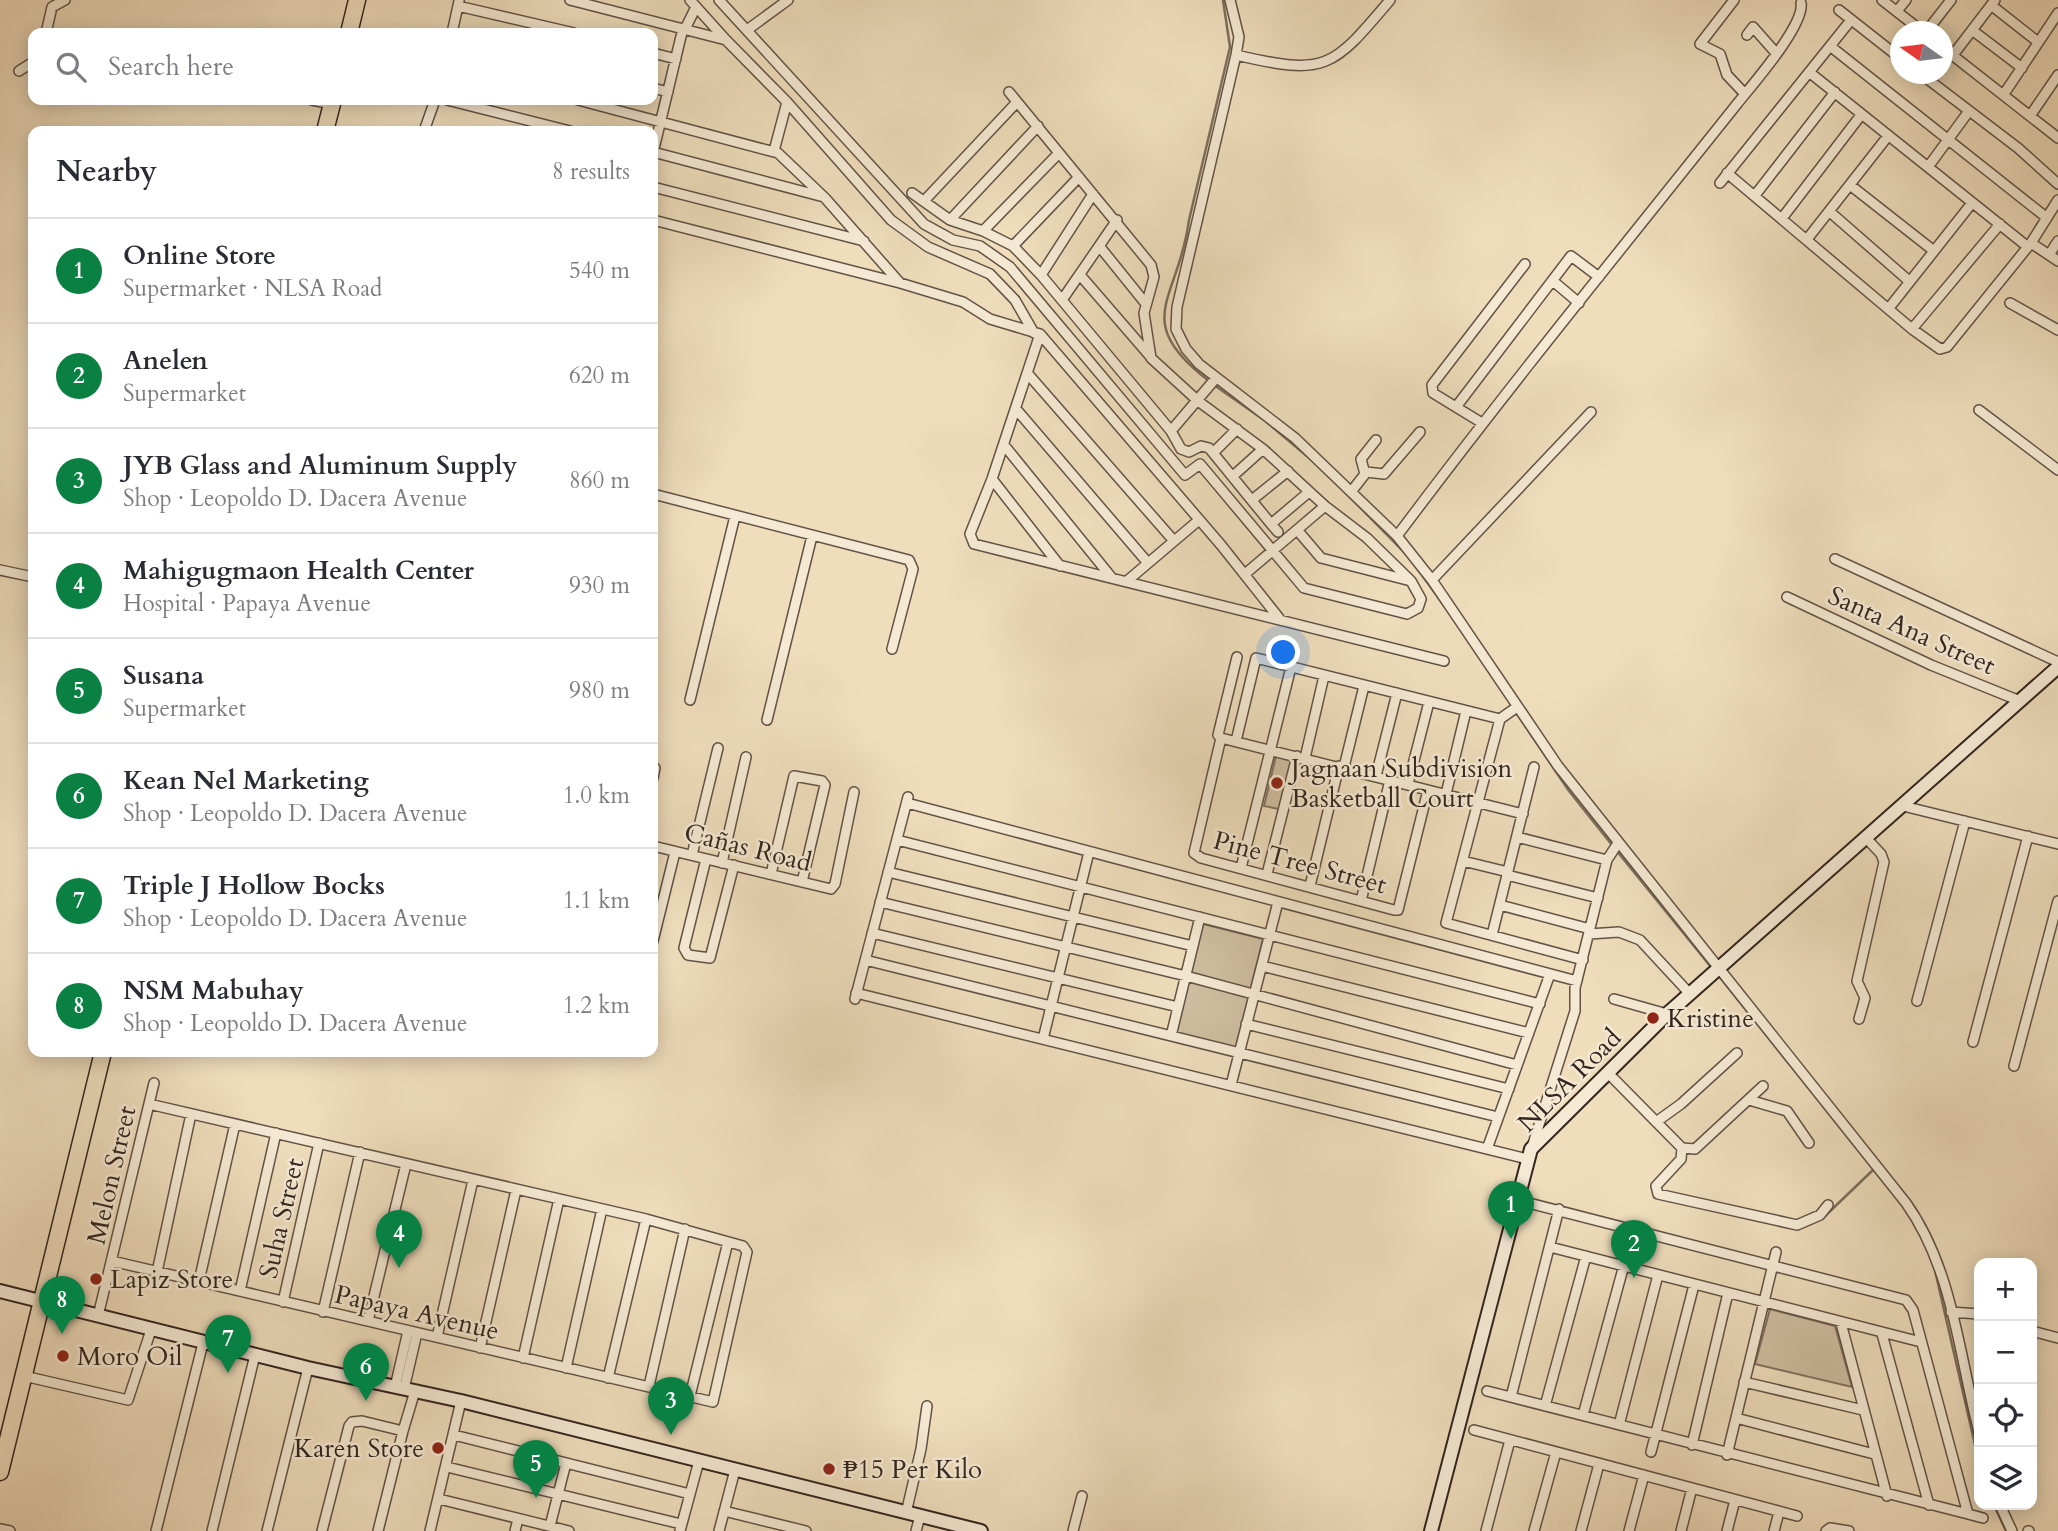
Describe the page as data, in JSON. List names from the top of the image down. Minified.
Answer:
{"streets":{"main road":["NLSA Road"],"street":["Santa Ana Street","Cañas Road","Pine Tree Street","Melon Street","Suha Street","Papaya Avenue"]},"crossings":[["Santa Ana Street","NLSA Road"],["Melon Street","Papaya Avenue"],["Suha Street","Papaya Avenue"]],"places":["Jagnaan Subdivision Basketball Court","Kristine","Lapiz Store","Moro Oil","Karen Store","₱15 Per Kilo"],"north":"left","page":{"search":"Search here","heading":["Nearby","8 results"],"list":[{"mark":"1","name":"Online Store","note":"Supermarket · NLSA Road","value":"540 m"},{"mark":"2","name":"Anelen","note":"Supermarket","value":"620 m"},{"mark":"3","name":"JYB Glass and Aluminum Supply","note":"Shop · Leopoldo D. Dacera Avenue","value":"860 m"},{"mark":"4","name":"Mahigugmaon Health Center","note":"Hospital · Papaya Avenue","value":"930 m"},{"mark":"5","name":"Susana","note":"Supermarket","value":"980 m"},{"mark":"6","name":"Kean Nel Marketing","note":"Shop · Leopoldo D. Dacera Avenue","value":"1.0 km"},{"mark":"7","name":"Triple J Hollow Bocks","note":"Shop · Leopoldo D. Dacera Avenue","value":"1.1 km"},{"mark":"8","name":"NSM Mabuhay","note":"Shop · Leopoldo D. Dacera Avenue","value":"1.2 km"}],"pins":["1","4","2","8","7","6","3","5"],"map_buttons":["+","−"]}}
